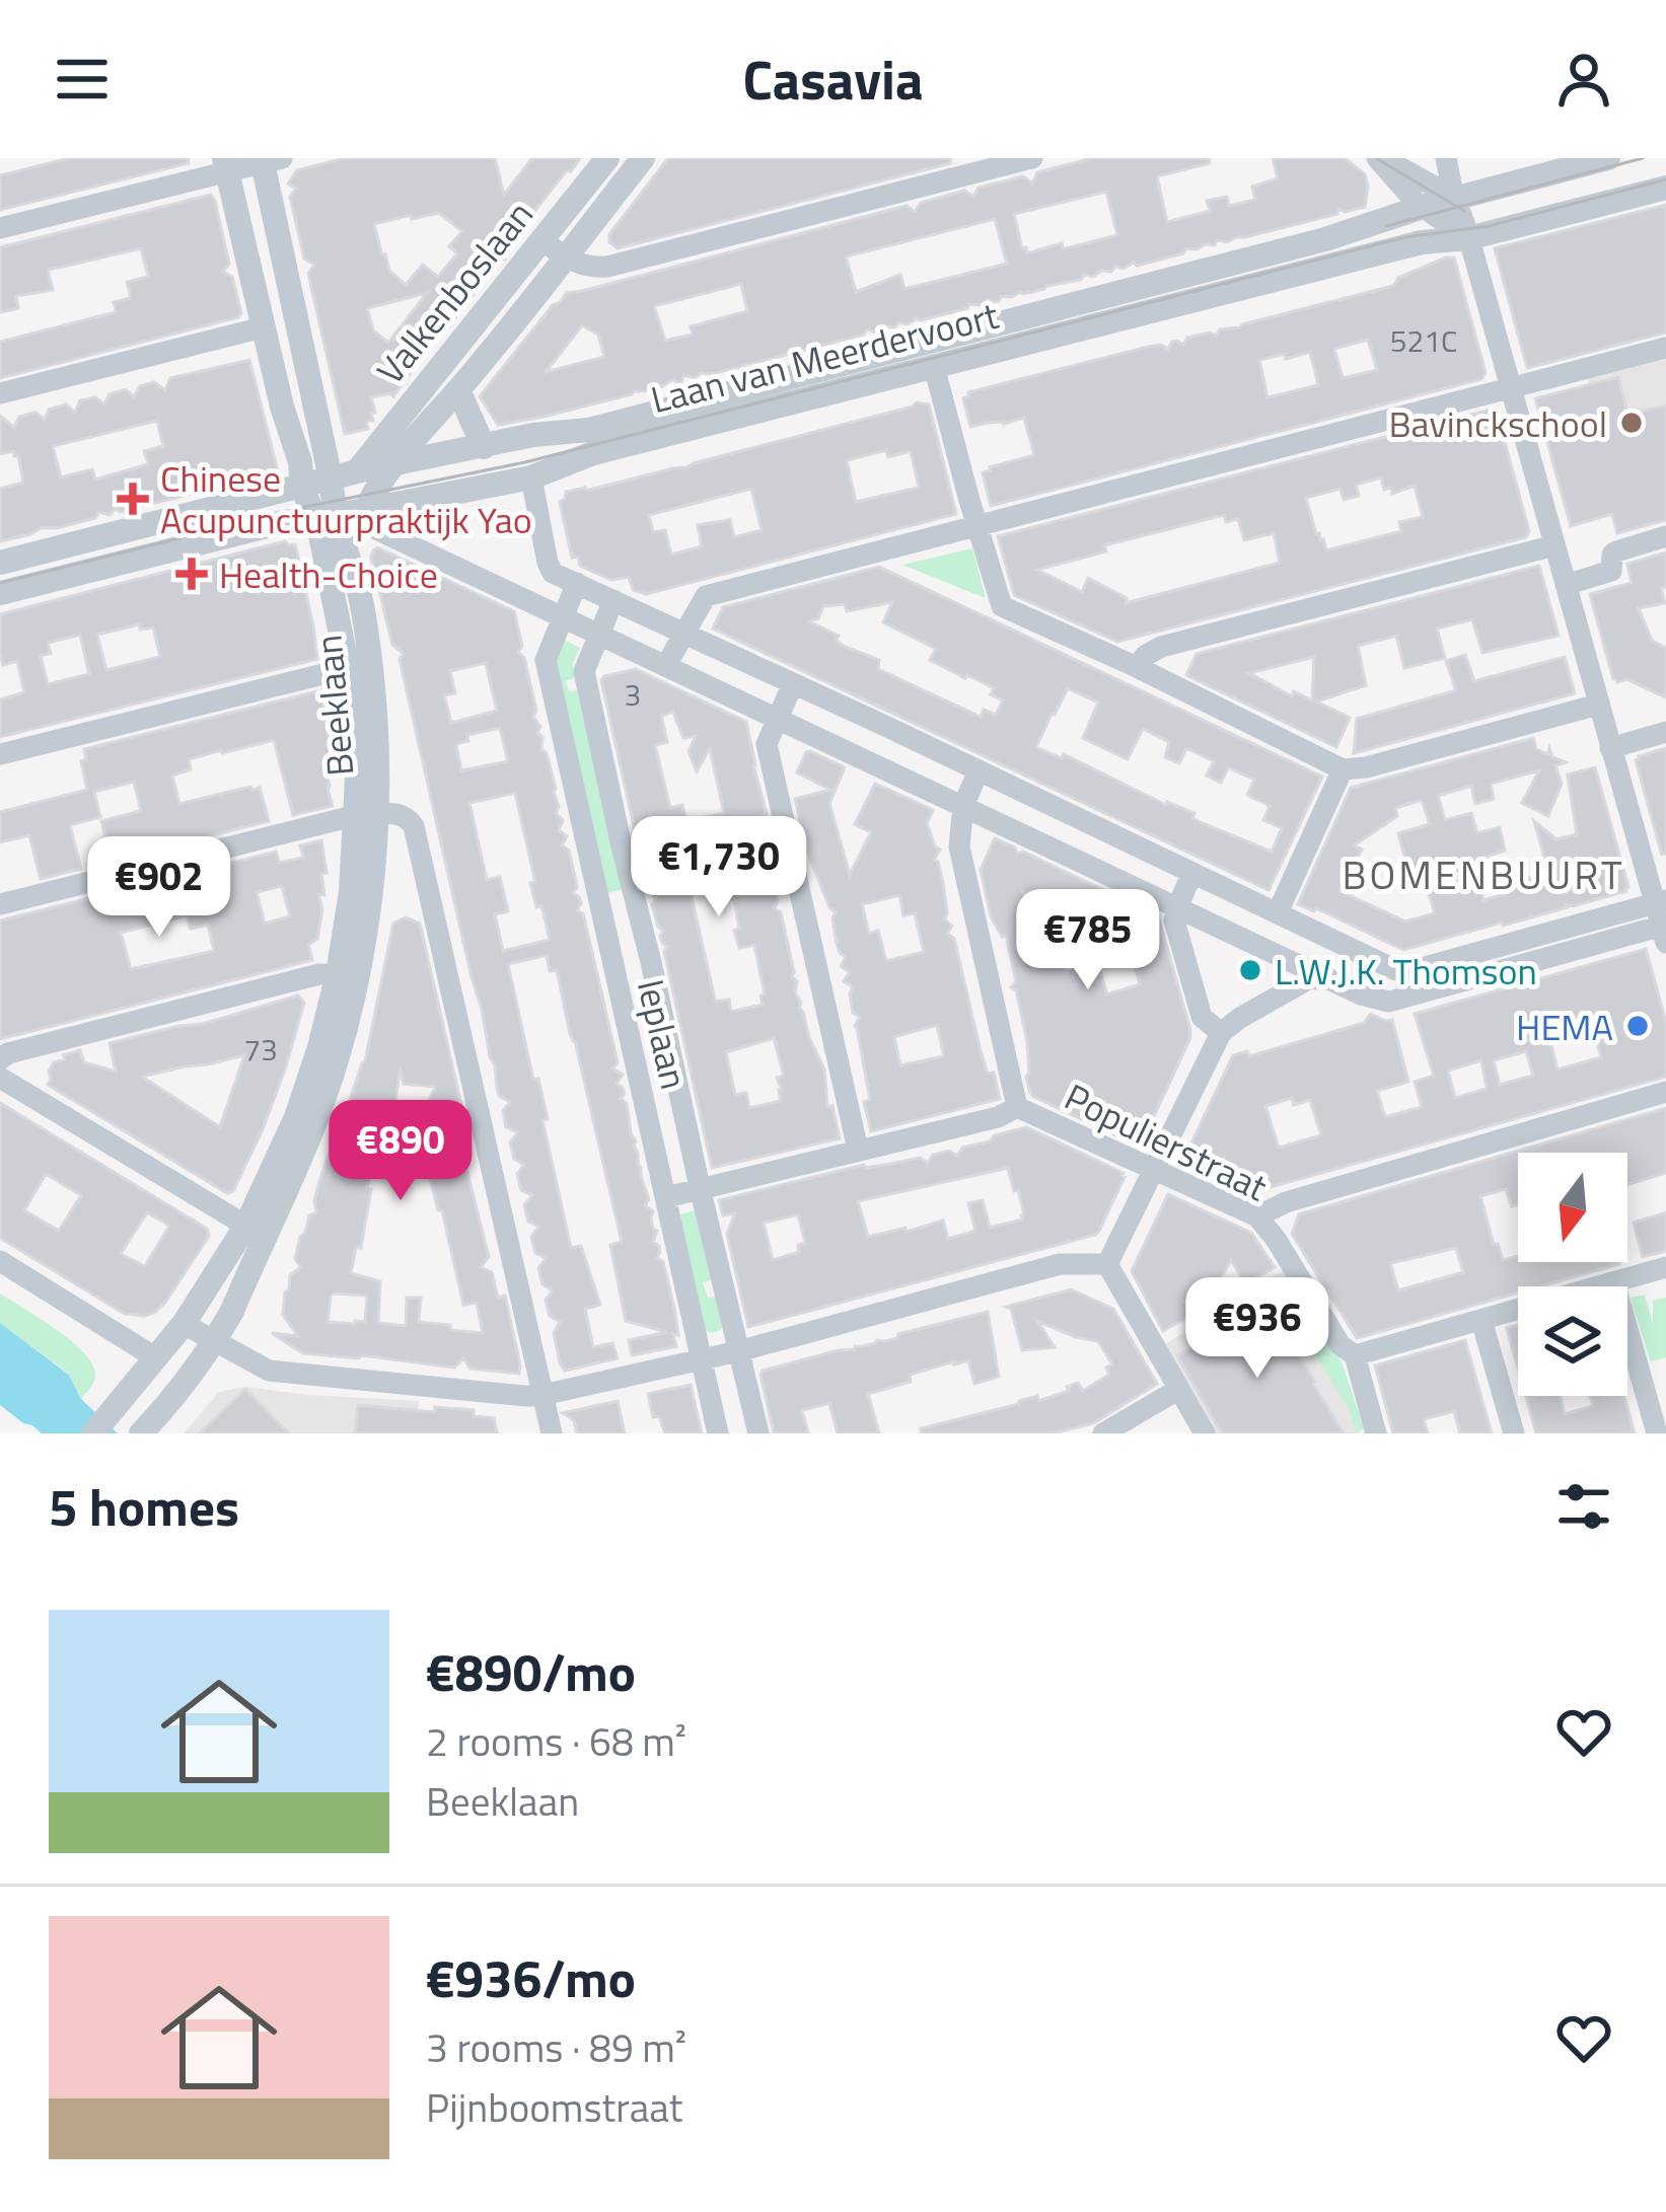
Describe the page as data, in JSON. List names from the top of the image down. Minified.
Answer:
{"streets":{"street":["Valkenboslaan","Laan van Meerdervoort","Beeklaan","Ieplaan","Populierstraat"]},"crossings":[["Valkenboslaan","Laan van Meerdervoort"],["Valkenboslaan","Beeklaan"],["Laan van Meerdervoort","Beeklaan"],["Ieplaan","Populierstraat"]],"districts":["BOMENBUURT"],"places":{"other":["Bavinckschool","L.W.J.K. Thomson","HEMA"],"health":["Chinese Acupunctuurpraktijk Yao","Health-Choice"]},"house_numbers":["521C","3","73"],"north":"bottom","page":{"header":"Casavia","price":["€1,730","€902","€785","€890","€936"],"heading":"5 homes","list":[{"name":"€890/mo","note":"2 rooms · 68 m² · Beeklaan"},{"name":"€936/mo","note":"3 rooms · 89 m² · Pijnboomstraat"}]}}
